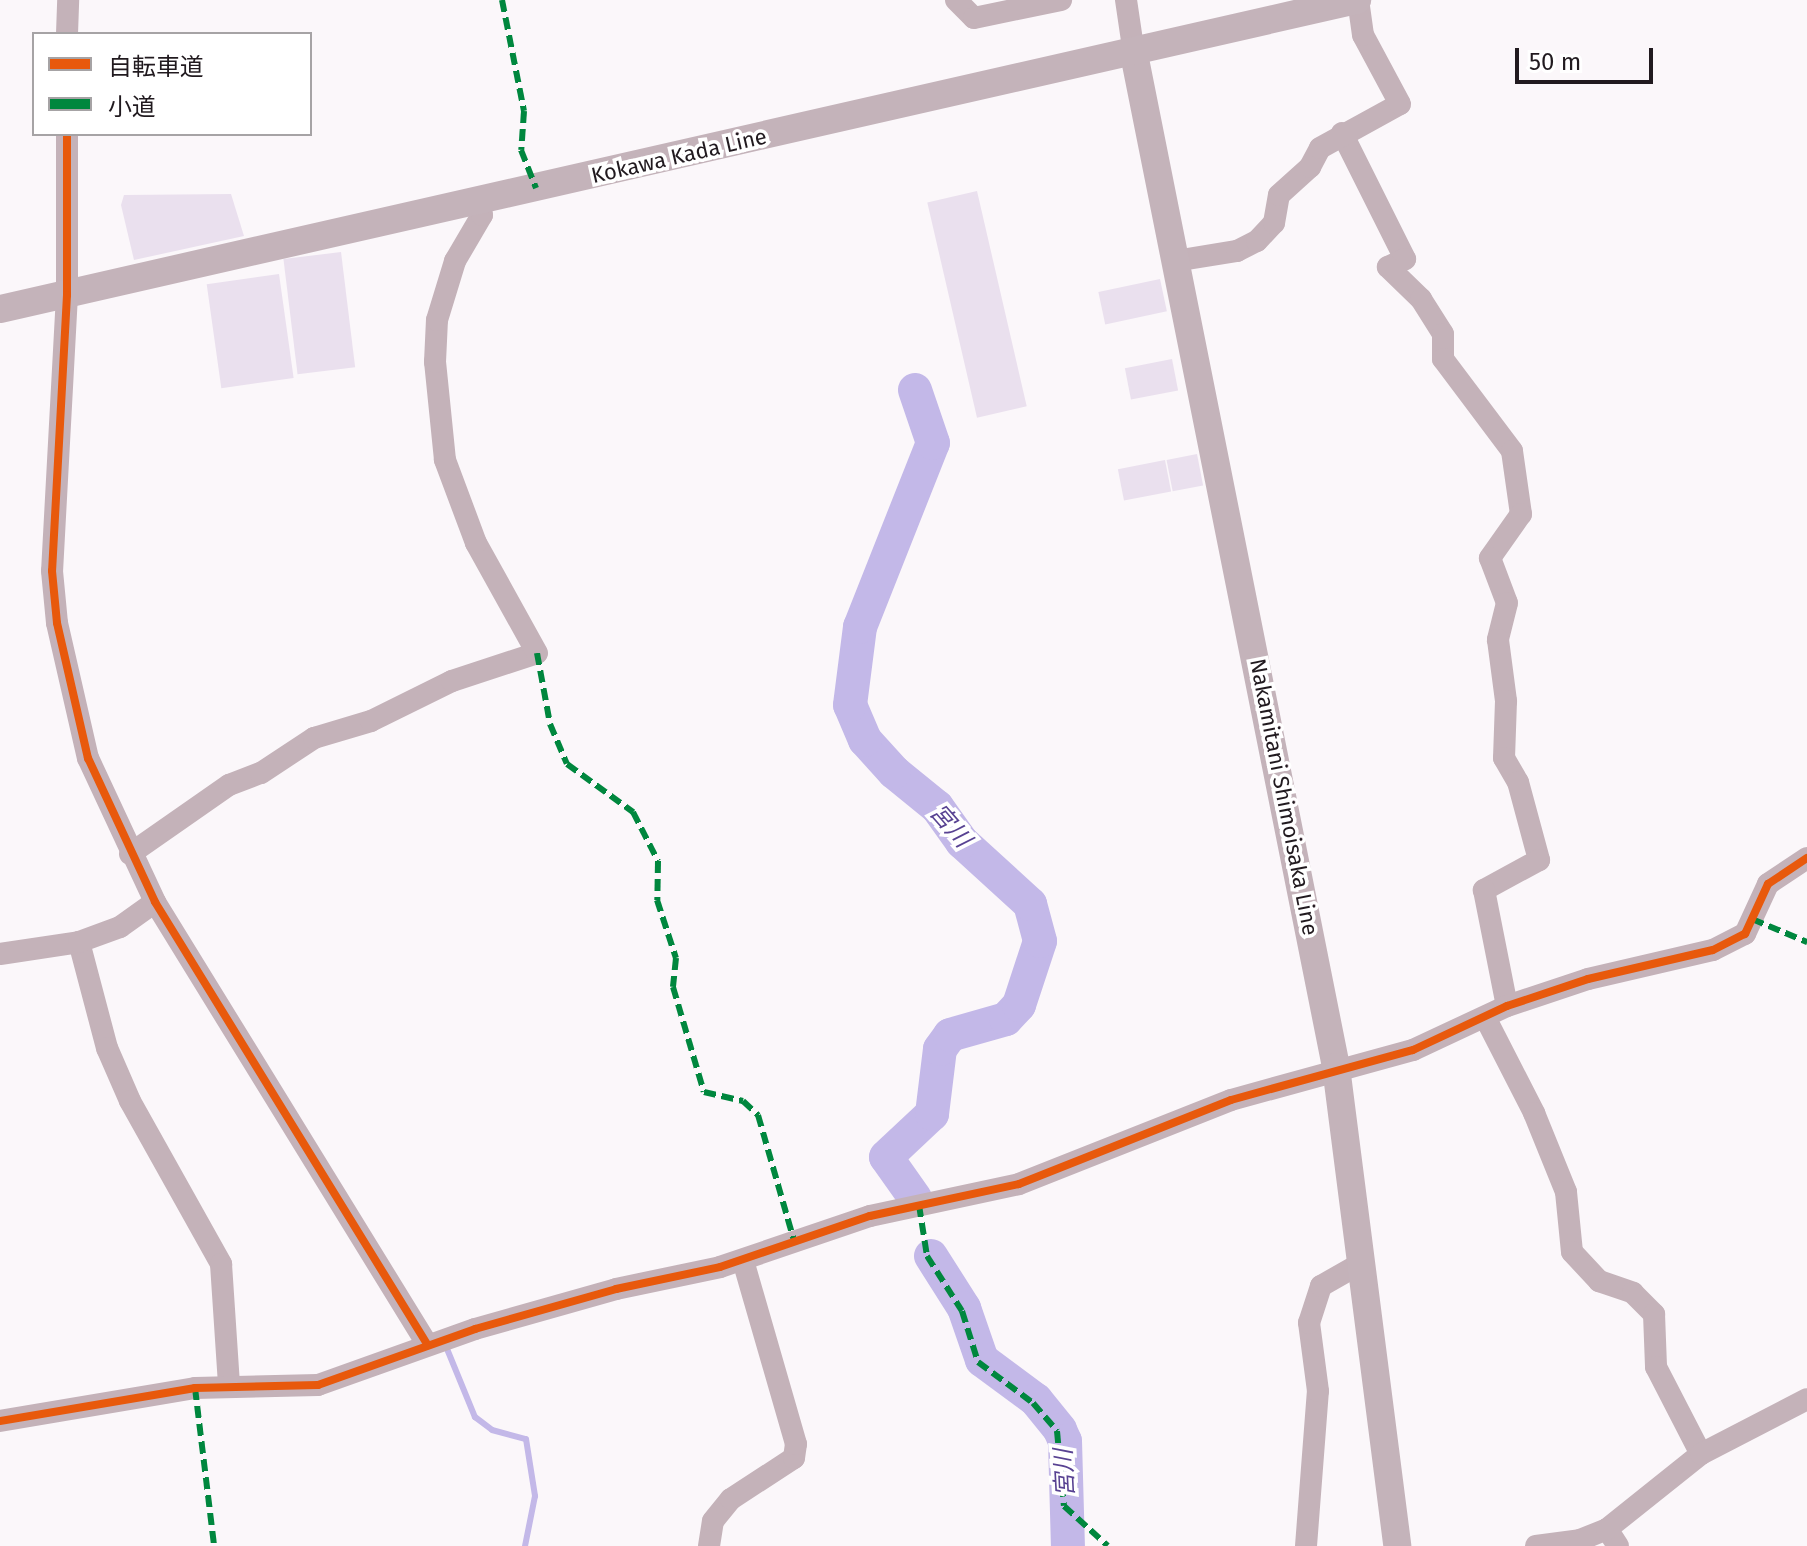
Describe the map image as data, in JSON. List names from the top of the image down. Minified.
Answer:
{"streets":{"main road":["Kokawa Kada Line","Nakamitani Shimoisaka Line"]},"crossings":[["Kokawa Kada Line","Nakamitani Shimoisaka Line"]],"water":["宮川"],"legend":["自転車道","小道"],"scale_bar":"50 m"}
